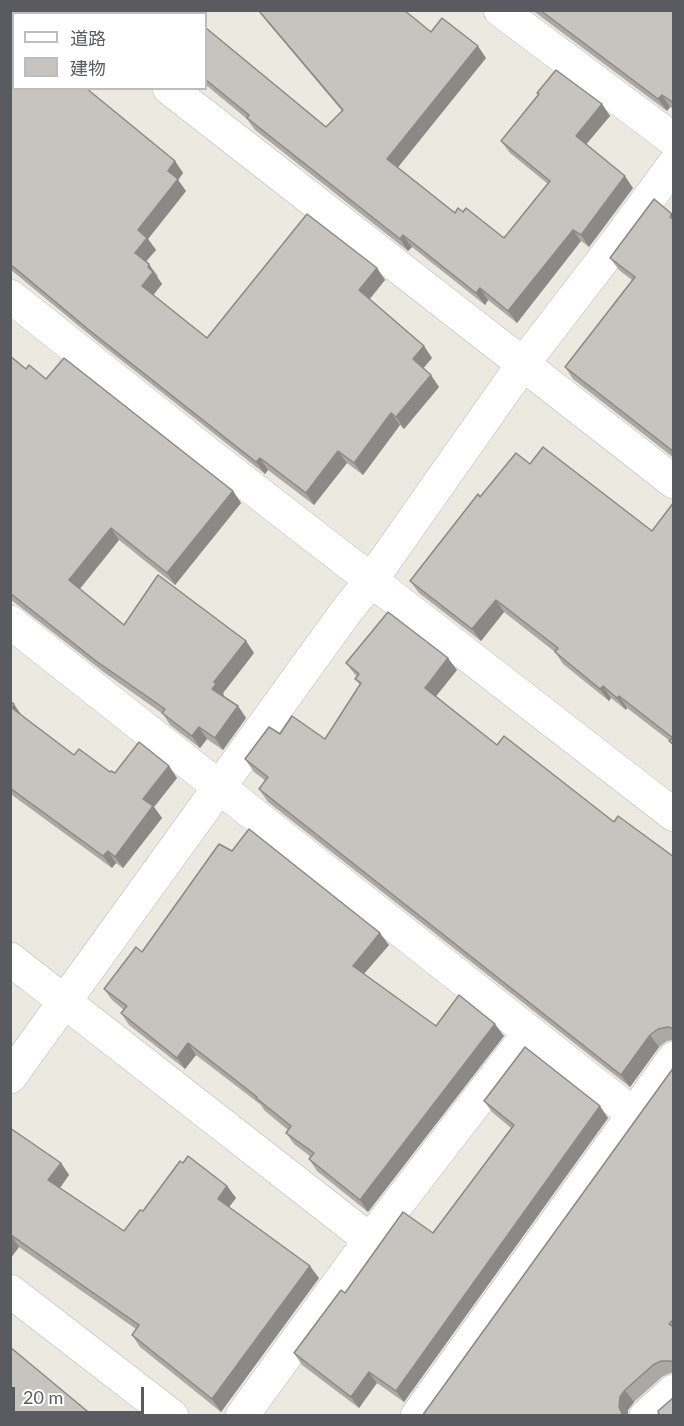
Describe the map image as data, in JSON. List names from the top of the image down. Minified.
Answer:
{"legend":["道路","建物"],"scale_bar":"20 m"}
